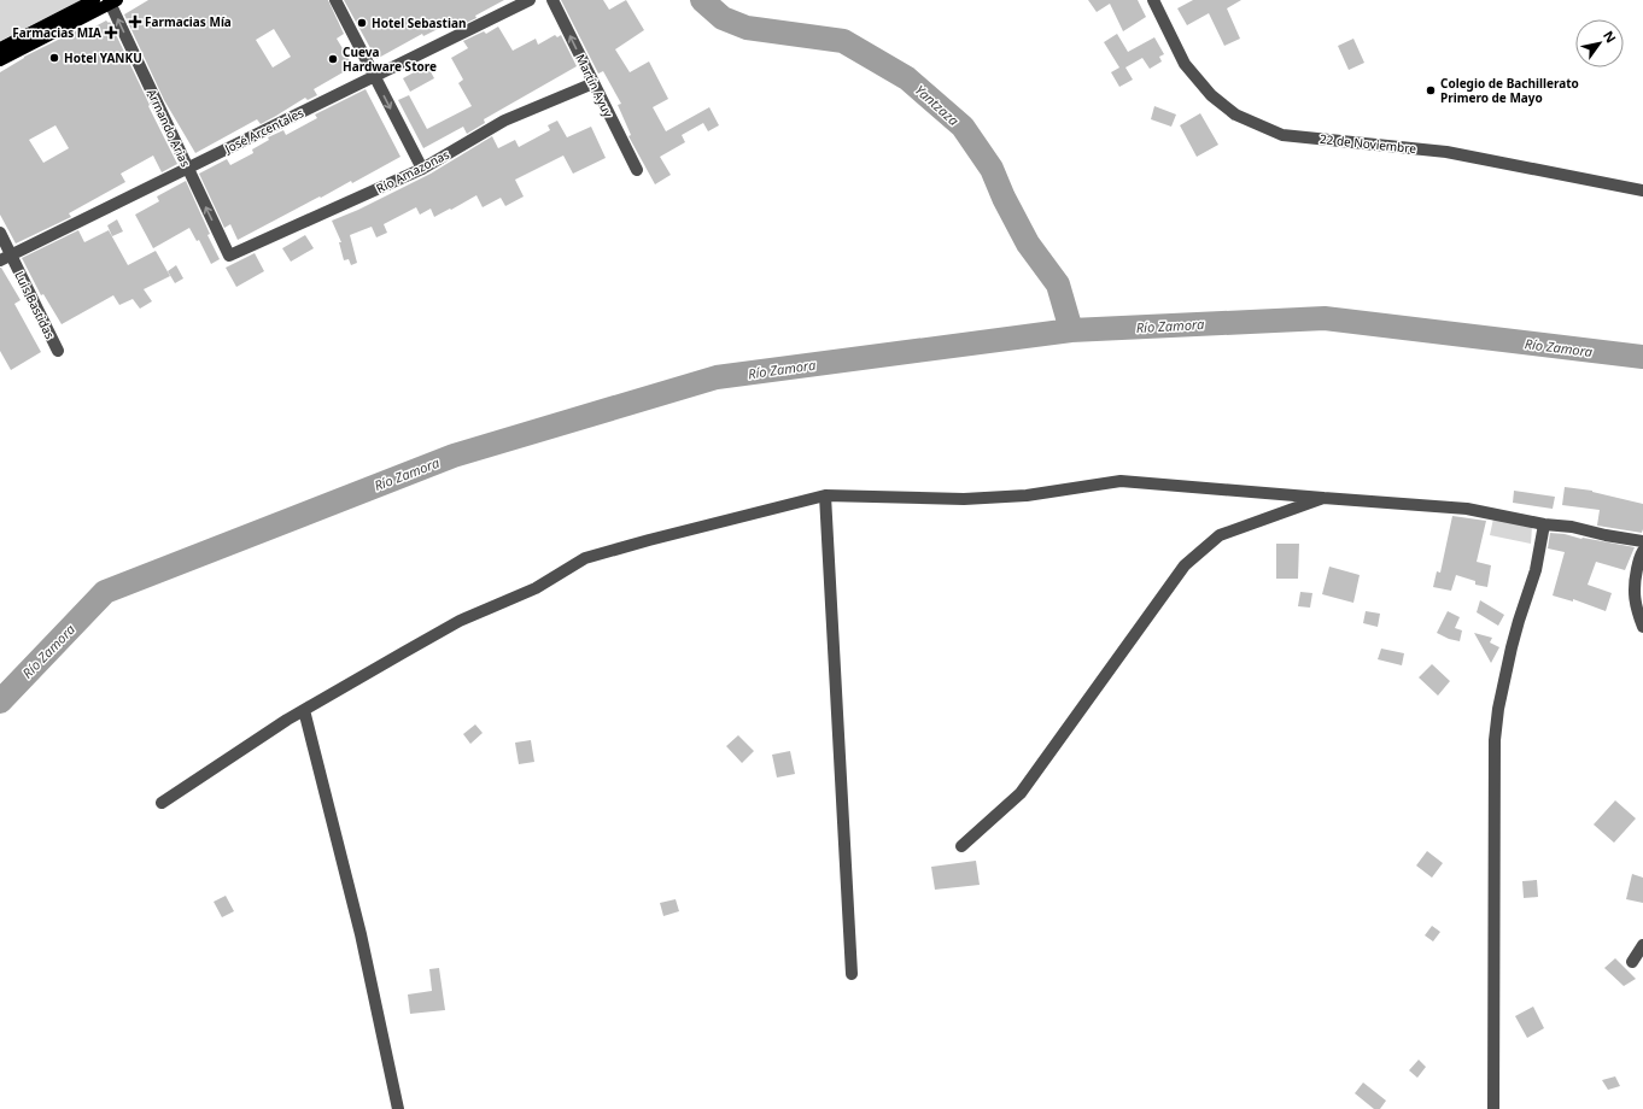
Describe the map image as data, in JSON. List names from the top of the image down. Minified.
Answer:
{"streets":{"street":["Martín Ayuy","Armando Arias","José Arcentales","22 de Noviembre","Río Amazonas","Luis Bastidas"]},"crossings":[["Martín Ayuy","Río Amazonas"],["Armando Arias","José Arcentales"],["Armando Arias","Río Amazonas"],["José Arcentales","Luis Bastidas"]],"one_way":["Martín Ayuy","Armando Arias"],"water":["Yantzaza","Río Zamora"],"places":{"health":["Farmacias Mía","Farmacias MIA"],"other":["Hotel Sebastian","Hotel YANKU","Cueva Hardware Store","Colegio de Bachillerato Primero de Mayo"]},"north":"top right"}
